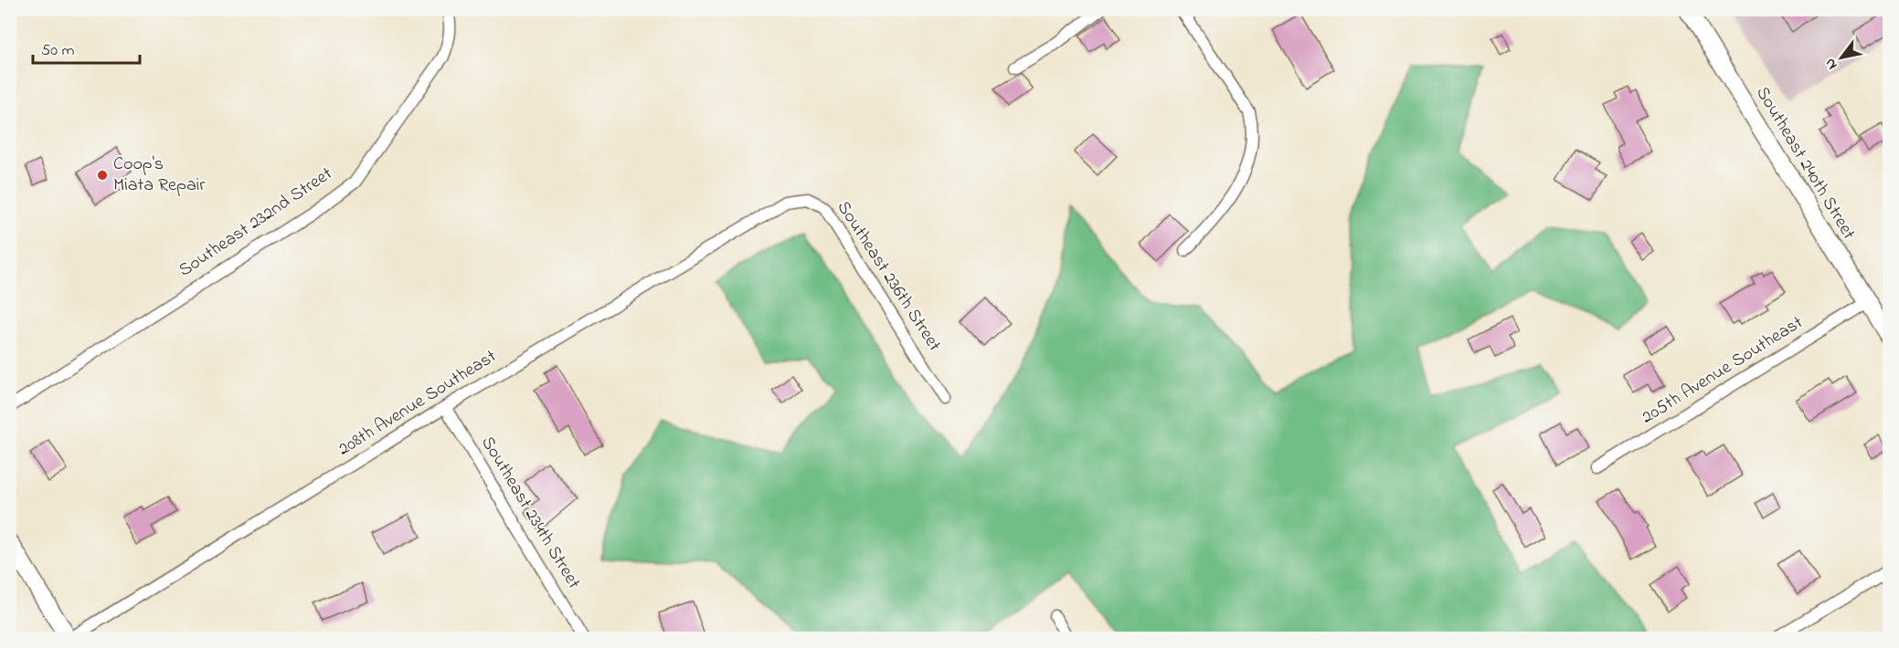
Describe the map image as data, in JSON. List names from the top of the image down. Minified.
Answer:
{"streets":{"main road":["Southeast 240th Street"],"street":["Southeast 232nd Street","Southeast 236th Street","205th Avenue Southeast","208th Avenue Southeast","Southeast 234th Street"]},"crossings":[["Southeast 240th Street","205th Avenue Southeast"],["Southeast 236th Street","208th Avenue Southeast"],["208th Avenue Southeast","Southeast 234th Street"]],"places":["Coop's Miata Repair"],"scale_bar":"50 m","north":"bottom left"}
